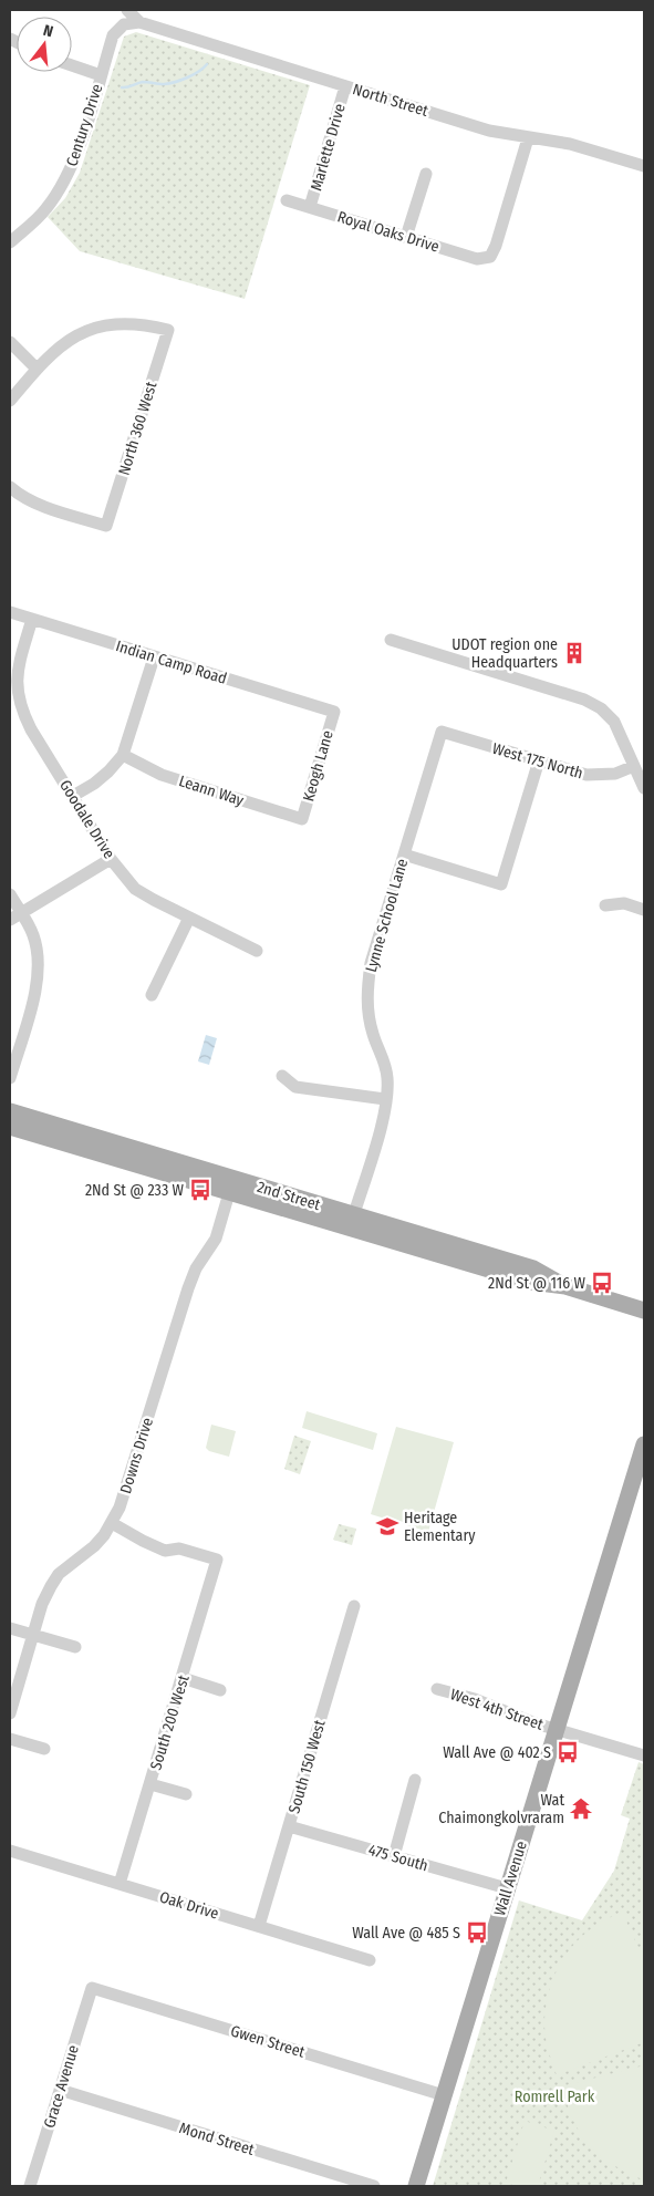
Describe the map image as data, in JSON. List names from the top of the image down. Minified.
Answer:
{"streets":{"main road":["2nd Street","Wall Avenue"],"street":["North Street","Century Drive","Marlette Drive","Royal Oaks Drive","North 360 West","Indian Camp Road","West 175 North","Keogh Lane","Leann Way","Goodale Drive","Lynne School Lane","Downs Drive","West 4th Street","South 200 West","South 150 West","475 South","Oak Drive","Gwen Street","Grace Avenue","Mond Street"]},"crossings":[["North Street","Century Drive"],["North Street","Marlette Drive"],["North Street","Royal Oaks Drive"],["Marlette Drive","Royal Oaks Drive"],["Indian Camp Road","Keogh Lane"],["Indian Camp Road","Goodale Drive"],["West 175 North","Lynne School Lane"],["Keogh Lane","Leann Way"],["Lynne School Lane","2nd Street"],["2nd Street","Downs Drive"],["Downs Drive","South 200 West"],["West 4th Street","Wall Avenue"],["South 200 West","Oak Drive"],["South 150 West","475 South"],["South 150 West","Oak Drive"],["475 South","Wall Avenue"],["Wall Avenue","Gwen Street"],["Gwen Street","Grace Avenue"],["Grace Avenue","Mond Street"]],"parks":["Romrell Park"],"places":{"building":["UDOT region one Headquarters"],"bus stop":["2Nd St @ 233 W","2Nd St @ 116 W","Wall Ave @ 402 S","Wall Ave @ 485 S"],"school or university":["Heritage Elementary"],"temple":["Wat Chaimongkolvraram"]},"north":"top"}
